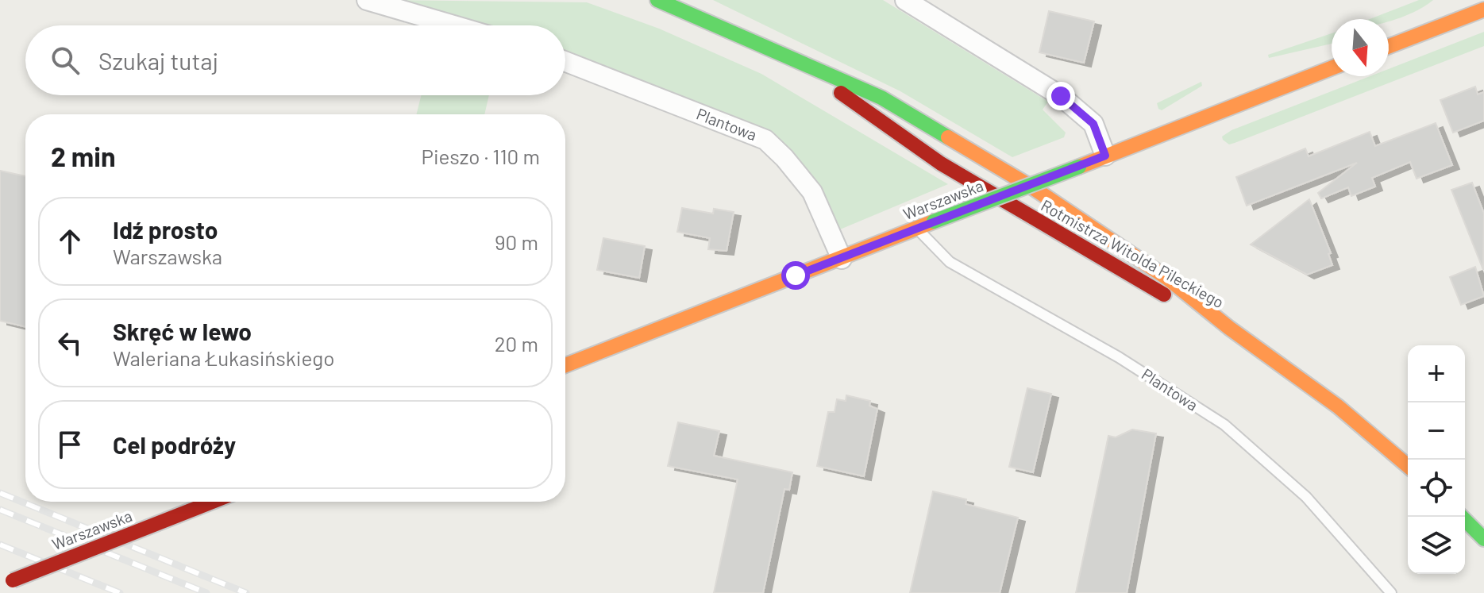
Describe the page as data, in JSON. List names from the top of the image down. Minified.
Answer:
{"streets":{"main road":["Warszawska","Rotmistrza Witolda Pileckiego"],"street":["Plantowa"]},"crossings":[["Plantowa","Warszawska"]],"north":"bottom","page":{"search":"Szukaj tutaj","heading":["2 min","Pieszo · 110 m"],"list":[["Idź prosto","Warszawska","90 m"],["Skręć w lewo","Waleriana Łukasińskiego","20 m"],"Cel podróży"],"map_buttons":["+","−"]}}
